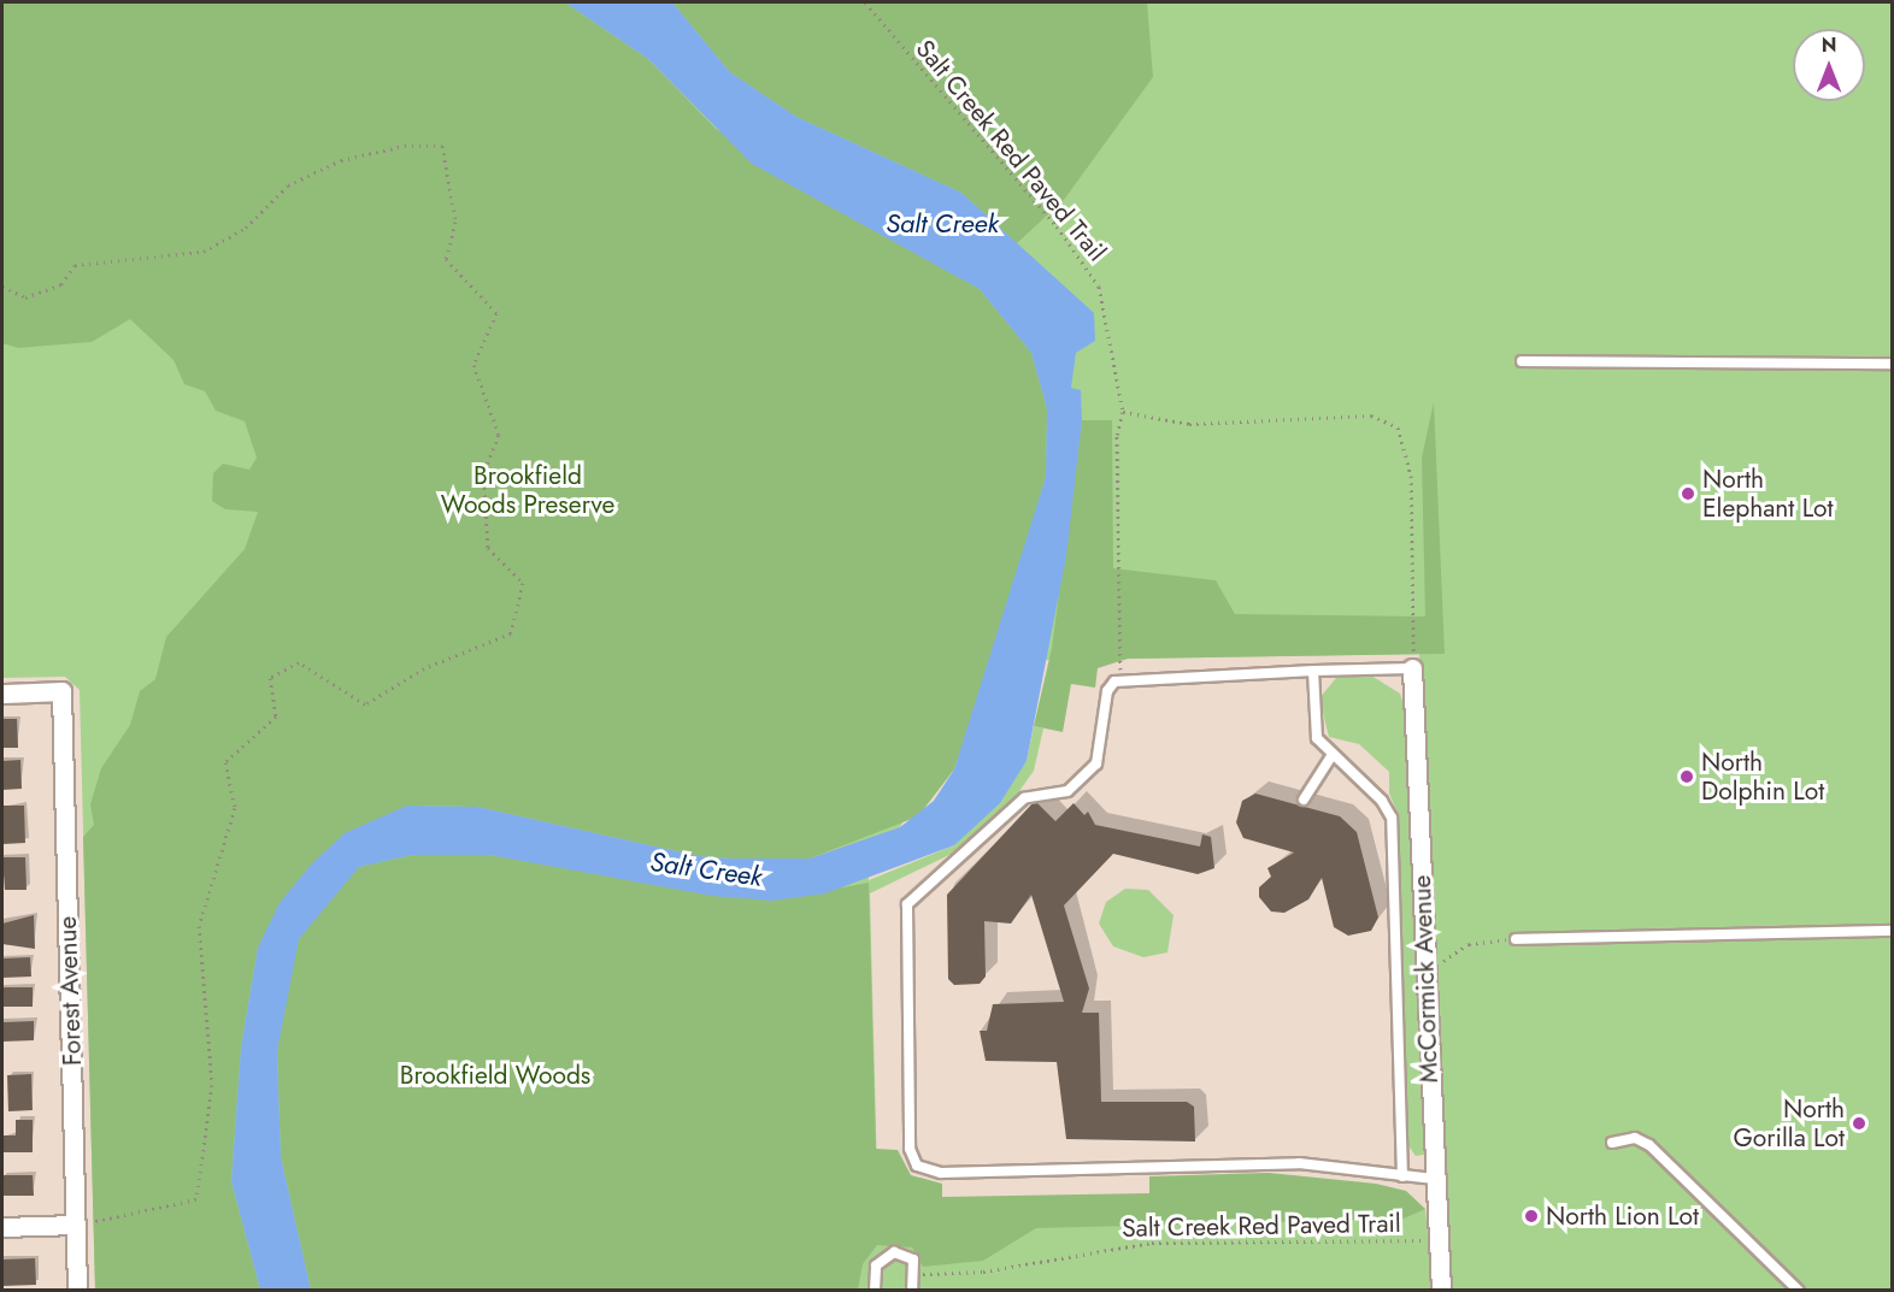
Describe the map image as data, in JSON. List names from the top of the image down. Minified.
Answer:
{"streets":{"street":["McCormick Avenue","Forest Avenue"],"path":["Salt Creek Red Paved Trail"]},"crossings":[["Salt Creek Red Paved Trail","McCormick Avenue"]],"water":["Salt Creek"],"parks":["Brookfield Woods Preserve","Brookfield Woods"],"places":["North Elephant Lot","North Dolphin Lot","North Gorilla Lot","North Lion Lot"],"north":"top"}
